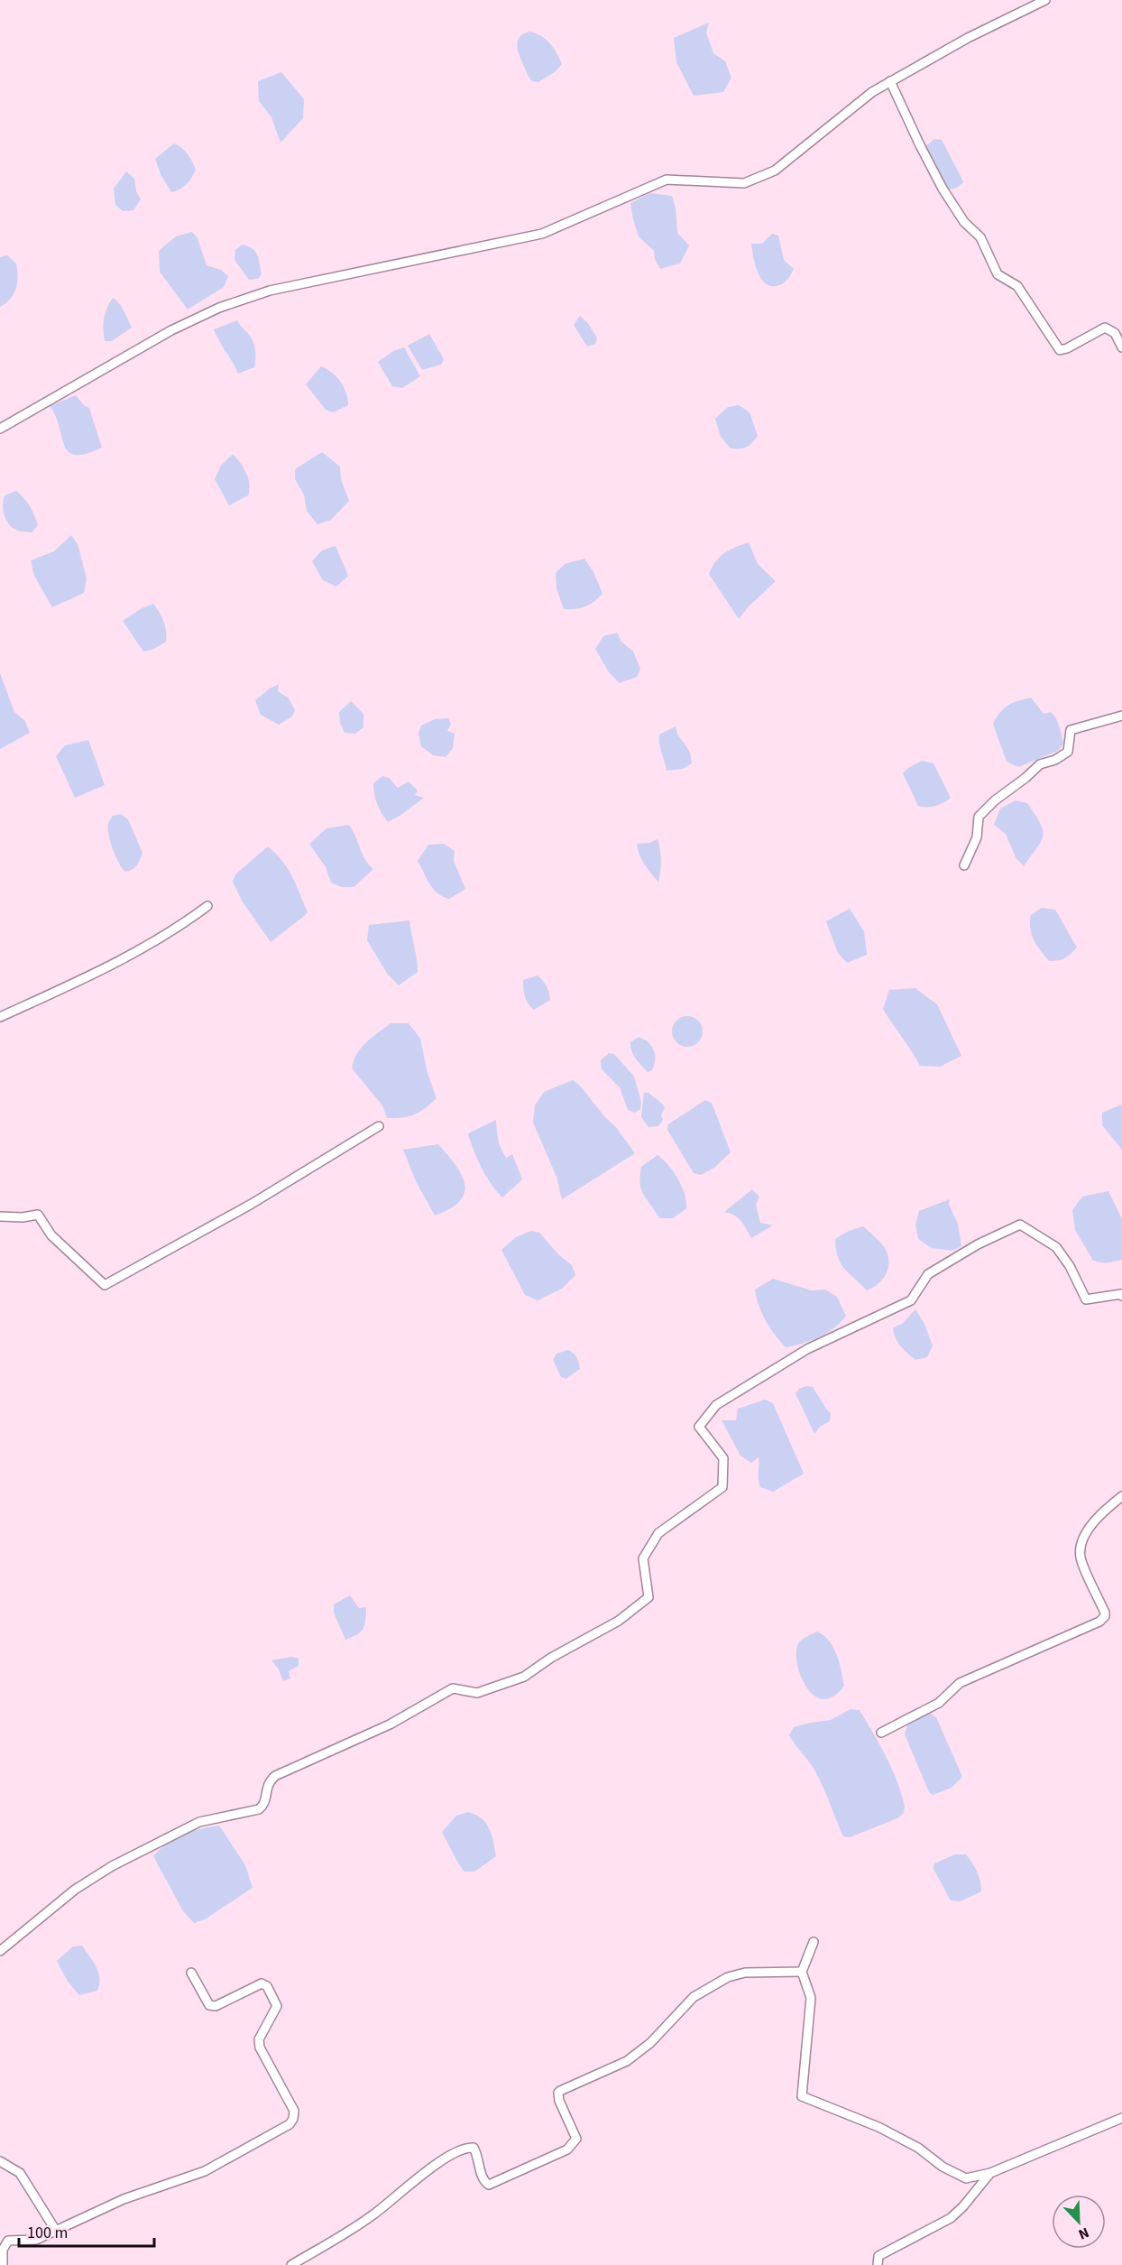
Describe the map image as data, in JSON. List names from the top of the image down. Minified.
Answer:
{"scale_bar":"100 m","north":"bottom right"}
